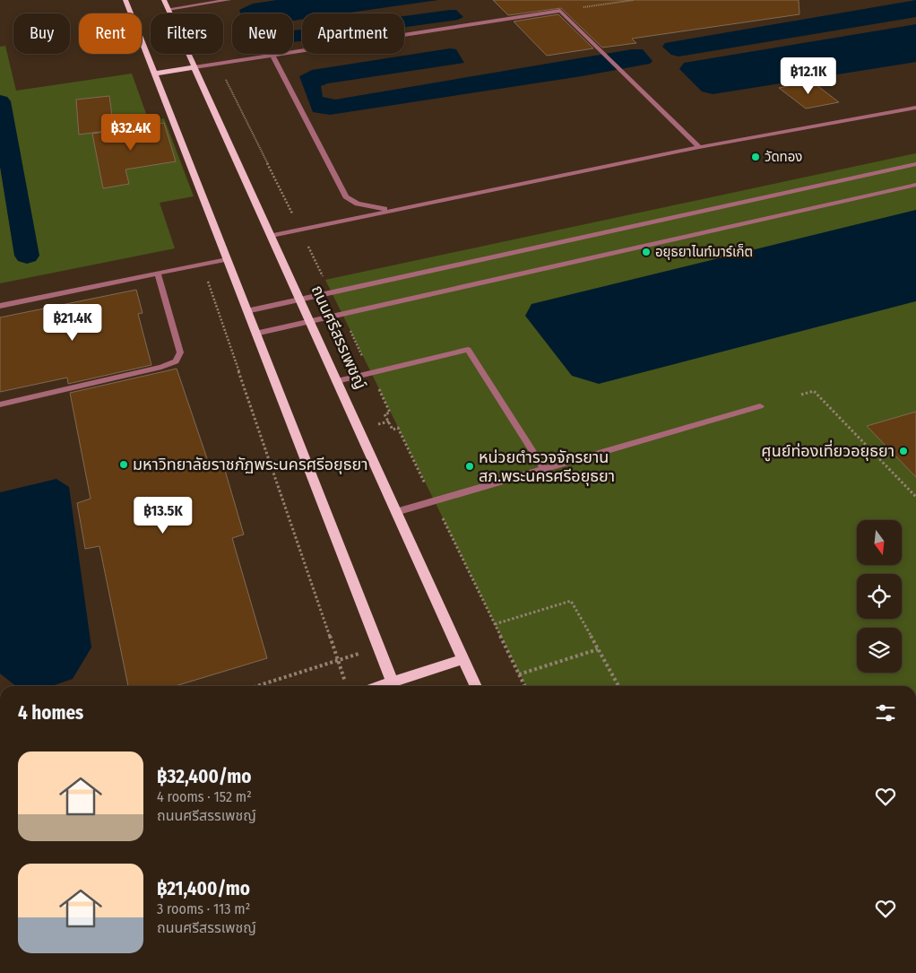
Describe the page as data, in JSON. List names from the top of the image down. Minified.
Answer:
{"streets":{"main road":["ถนนศรีสรรเพชญ์"]},"places":["วัดทอง","อยุธยาไนท์มาร์เก็ต","ศูนย์ท่องเที่ยวอยุธยา","มหาวิทยาลัยราชภัฏพระนครศรีอยุธยา","หน่วยตำรวจจักรยาน สภ.พระนครศรีอยุธยา"],"north":"bottom","page":{"chip":["Buy","Rent","Filters","New","Apartment"],"price":["฿12.1K","฿32.4K","฿21.4K","฿13.5K"],"heading":"4 homes","list":[{"name":"฿32,400/mo","note":"4 rooms · 152 m² · ถนนศรีสรรเพชญ์"},{"name":"฿21,400/mo","note":"3 rooms · 113 m² · ถนนศรีสรรเพชญ์"}]}}
